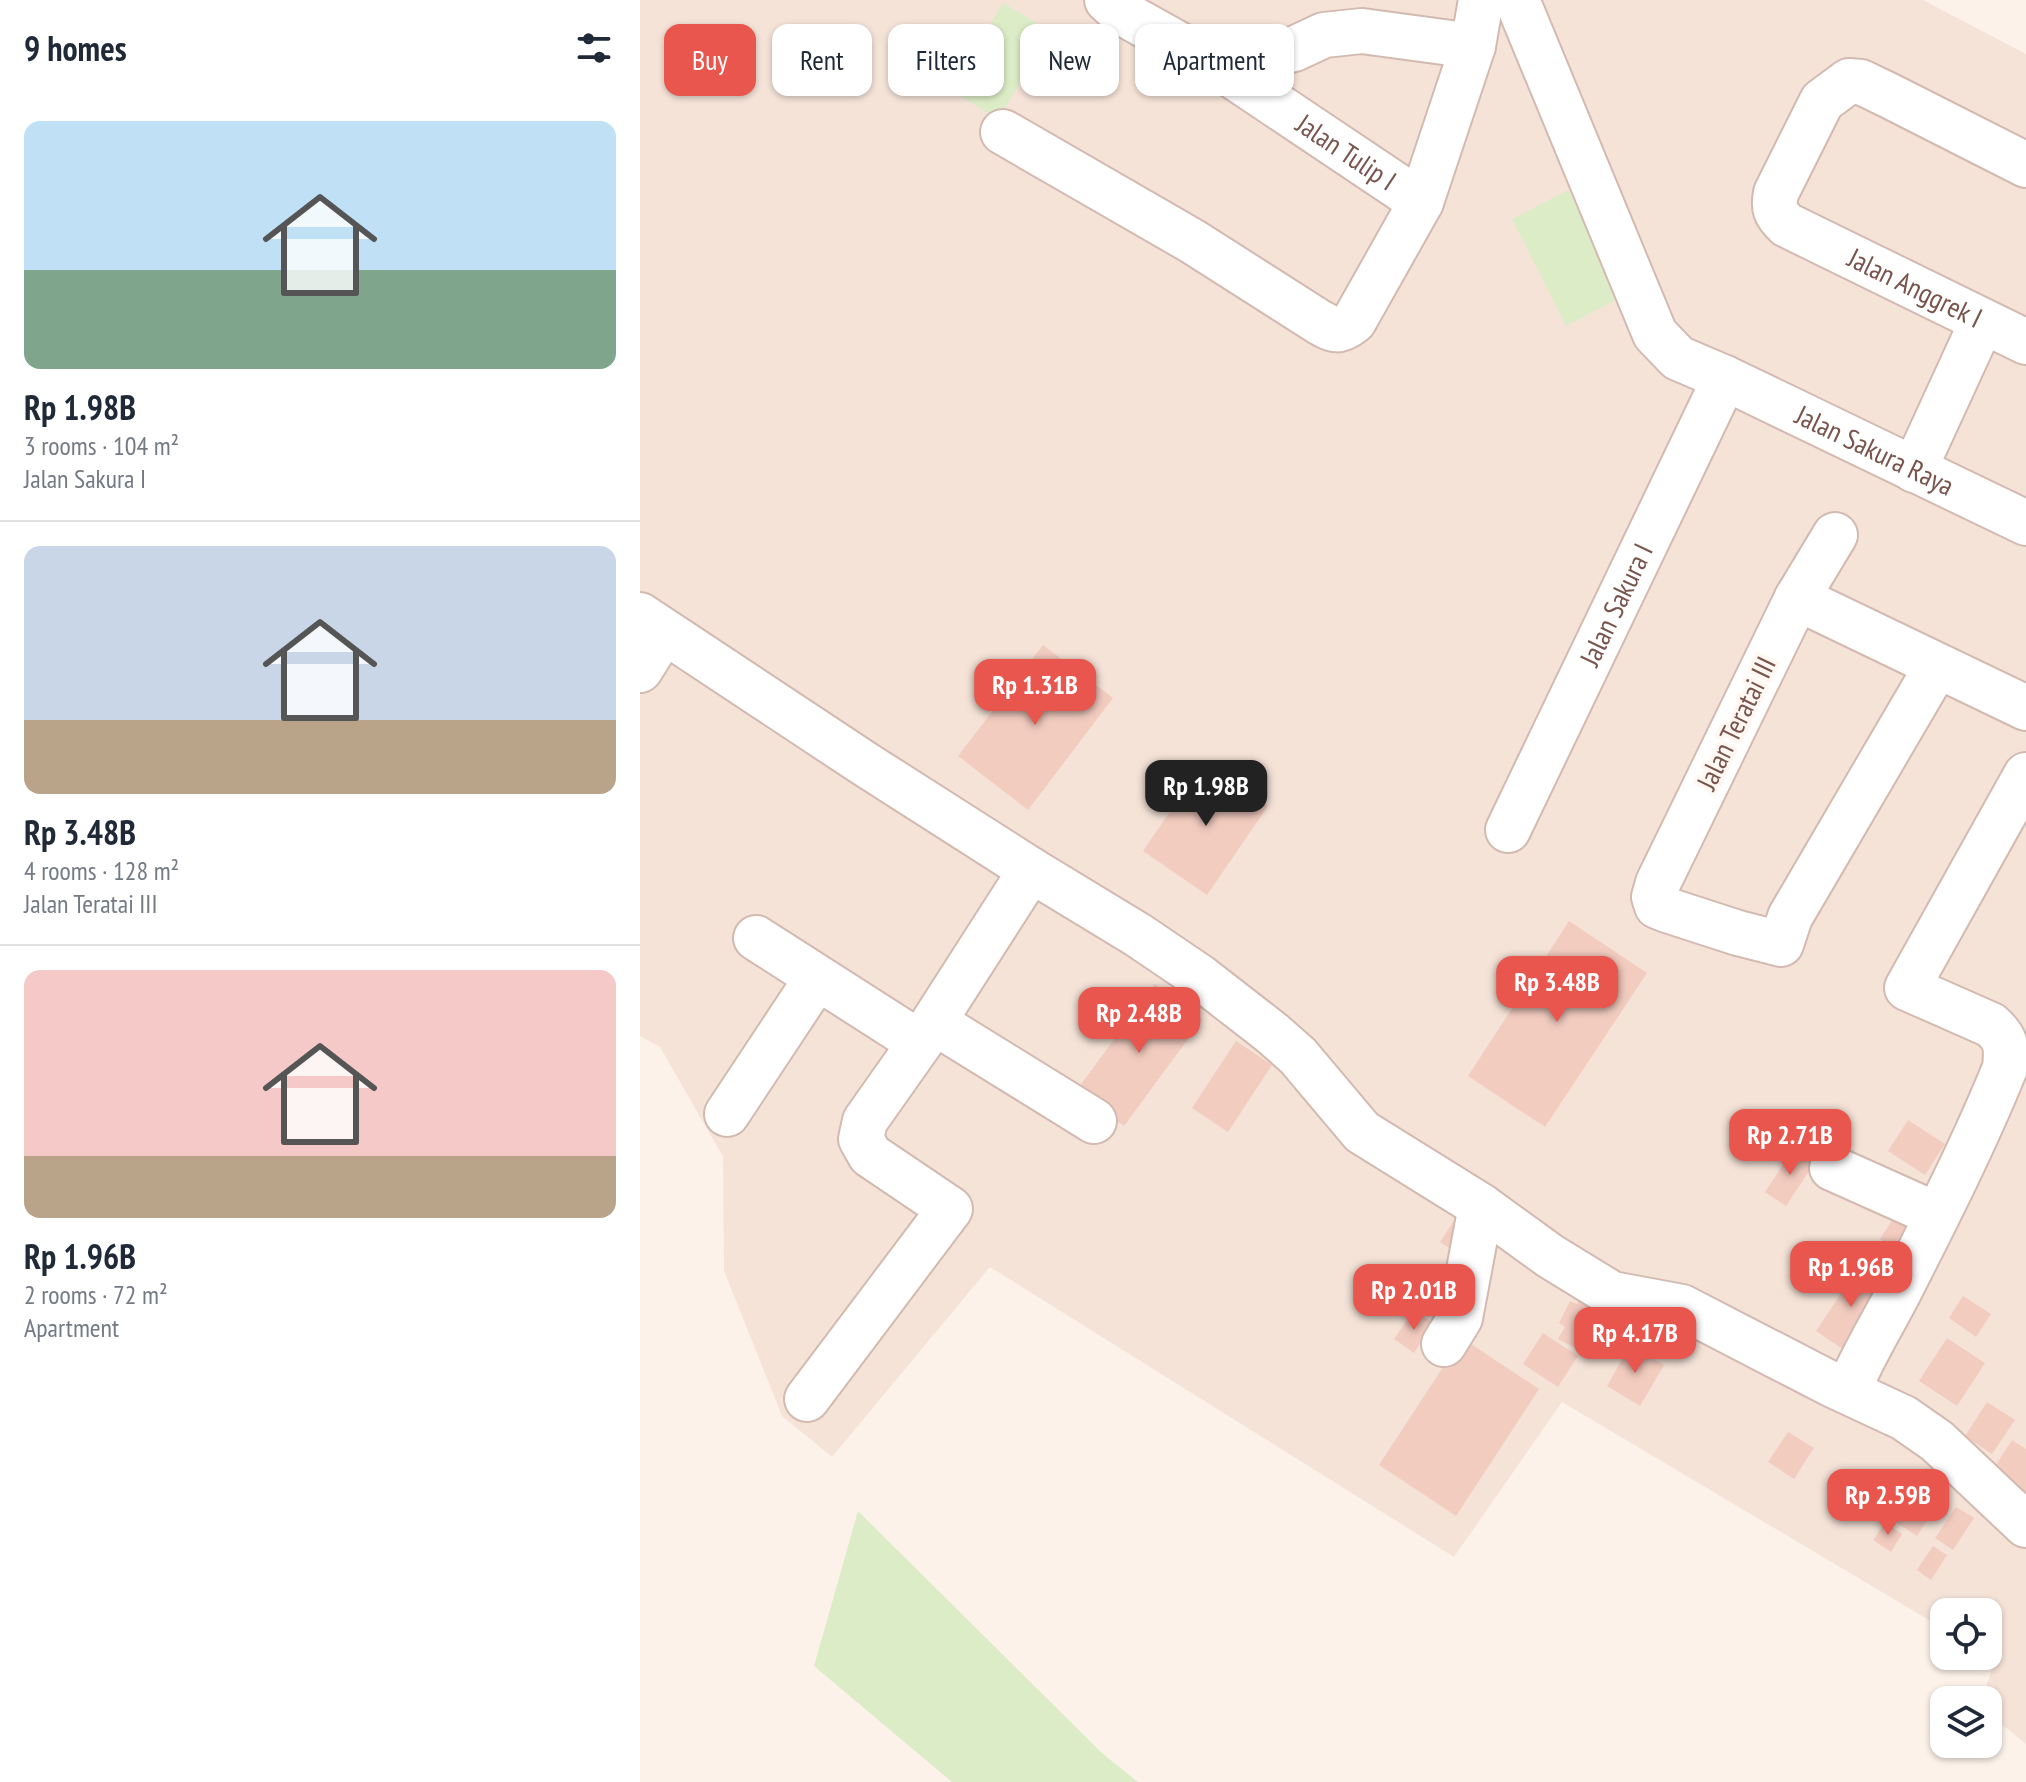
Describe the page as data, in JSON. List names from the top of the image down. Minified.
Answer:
{"streets":{"street":["Jalan Tulip I","Jalan Anggrek I","Jalan Sakura Raya","Jalan Sakura I","Jalan Teratai III"]},"crossings":[["Jalan Sakura Raya","Jalan Sakura I"]],"page":{"heading":"9 homes","chip":["Buy","Rent","Filters","New","Apartment"],"list":[{"name":"Rp 1.98B","note":"3 rooms · 104 m² · Jalan Sakura I"},{"name":"Rp 3.48B","note":"4 rooms · 128 m² · Jalan Teratai III"},{"name":"Rp 1.96B","note":"2 rooms · 72 m² · Apartment"}],"price":["Rp 1.31B","Rp 1.98B","Rp 3.48B","Rp 2.48B","Rp 2.71B","Rp 1.96B","Rp 2.01B","Rp 4.17B","Rp 2.59B"]}}
